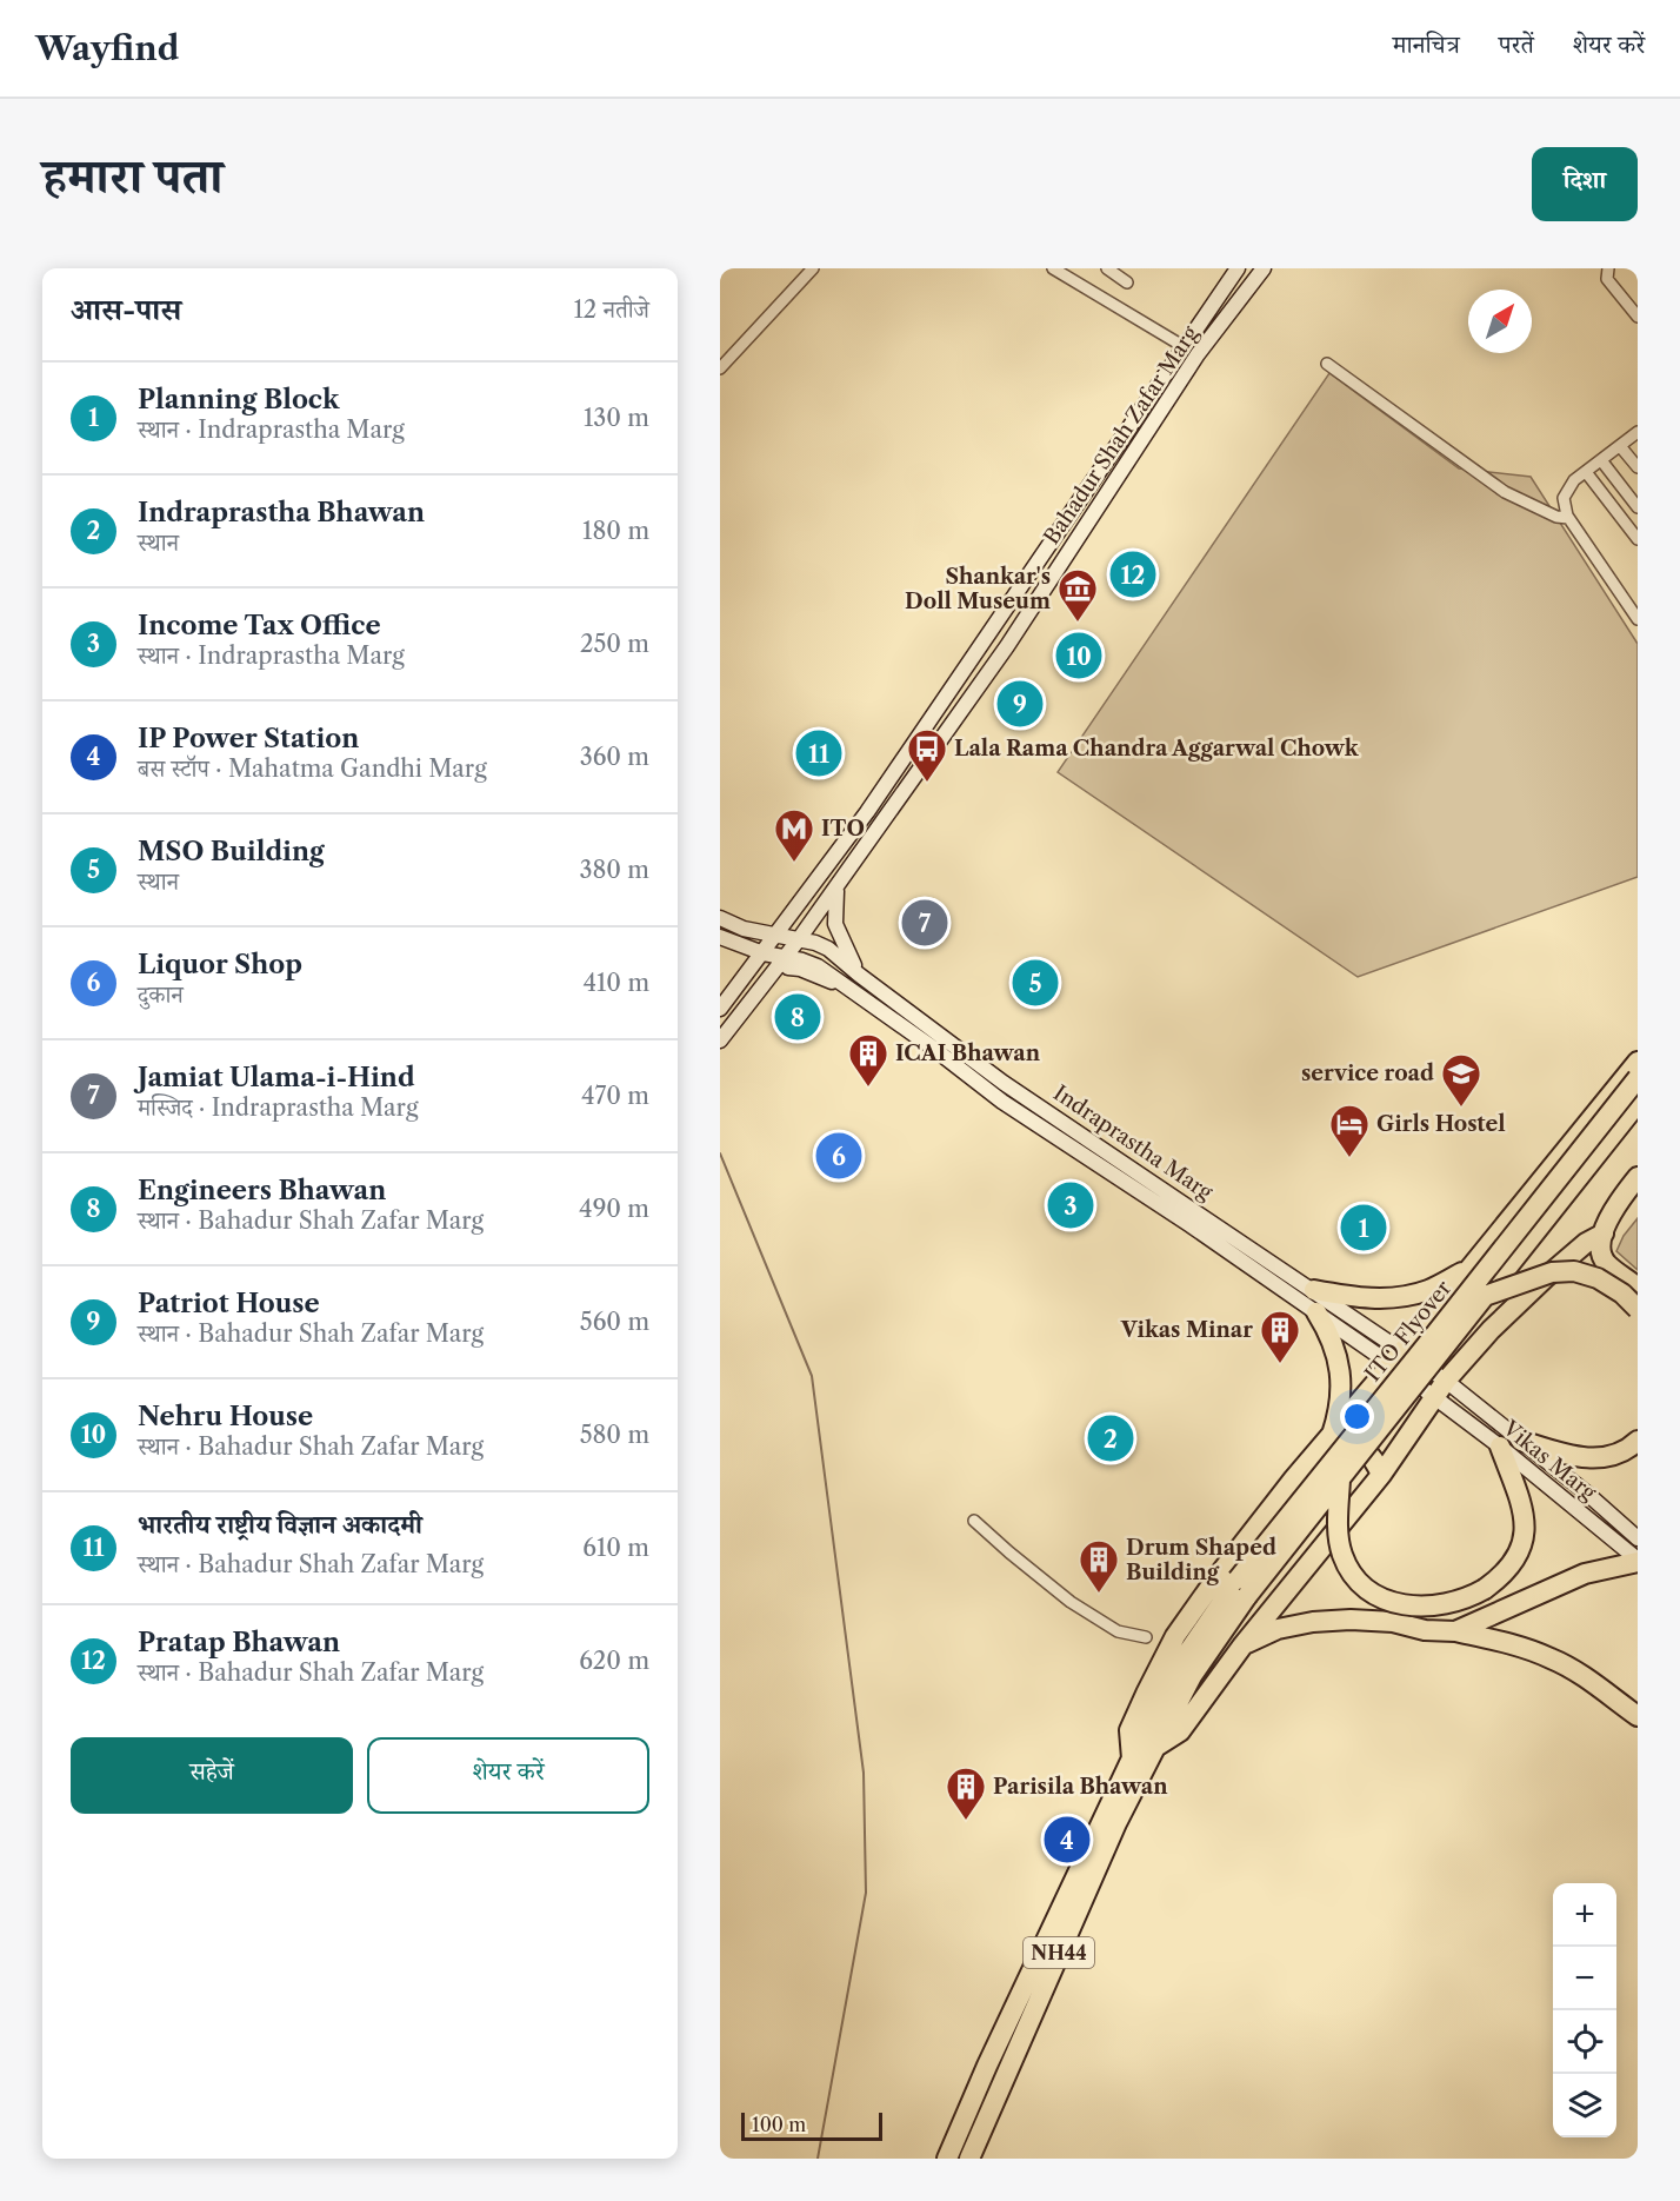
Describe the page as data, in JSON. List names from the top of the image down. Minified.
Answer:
{"streets":{"highway":["ITO Flyover","NH44"],"main road":["Bahadur Shah Zafar Marg","Indraprastha Marg","Vikas Marg"]},"crossings":[["Bahadur Shah Zafar Marg","Indraprastha Marg"],["Indraprastha Marg","Vikas Marg"],["ITO Flyover","NH44"]],"places":{"museum":["Shankar's Doll Museum"],"bus stop":["Lala Rama Chandra Aggarwal Chowk"],"metro station":["ITO"],"building":["ICAI Bhawan","Vikas Minar","Drum Shaped Building","Parisila Bhawan"],"school or university":["service road"],"hotel":["Girls Hostel"]},"scale_bar":"100 m","north":"top right","page":{"header":"Wayfind","nav":["मानचित्र","परतें","शेयर करें"],"title":"हमारा पता","buttons":["दिशा",["सहेजें","शेयर करें"]],"heading":["आस-पास","12 नतीजे"],"list":[{"mark":"1","name":"Planning Block","note":"स्थान · Indraprastha Marg","value":"130 m"},{"mark":"2","name":"Indraprastha Bhawan","note":"स्थान","value":"180 m"},{"mark":"3","name":"Income Tax Office","note":"स्थान · Indraprastha Marg","value":"250 m"},{"mark":"4","name":"IP Power Station","note":"बस स्टॉप · Mahatma Gandhi Marg","value":"360 m"},{"mark":"5","name":"MSO Building","note":"स्थान","value":"380 m"},{"mark":"6","name":"Liquor Shop","note":"दुकान","value":"410 m"},{"mark":"7","name":"Jamiat Ulama-i-Hind","note":"मस्जिद · Indraprastha Marg","value":"470 m"},{"mark":"8","name":"Engineers Bhawan","note":"स्थान · Bahadur Shah Zafar Marg","value":"490 m"},{"mark":"9","name":"Patriot House","note":"स्थान · Bahadur Shah Zafar Marg","value":"560 m"},{"mark":"10","name":"Nehru House","note":"स्थान · Bahadur Shah Zafar Marg","value":"580 m"},{"mark":"11","name":"भारतीय राष्ट्रीय विज्ञान अकादमी","note":"स्थान · Bahadur Shah Zafar Marg","value":"610 m"},{"mark":"12","name":"Pratap Bhawan","note":"स्थान · Bahadur Shah Zafar Marg","value":"620 m"}],"pins":["12","10","9","11","7","5","8","6","3","1","2","4"],"map_buttons":["+","−"],"scale":"100 m"}}
